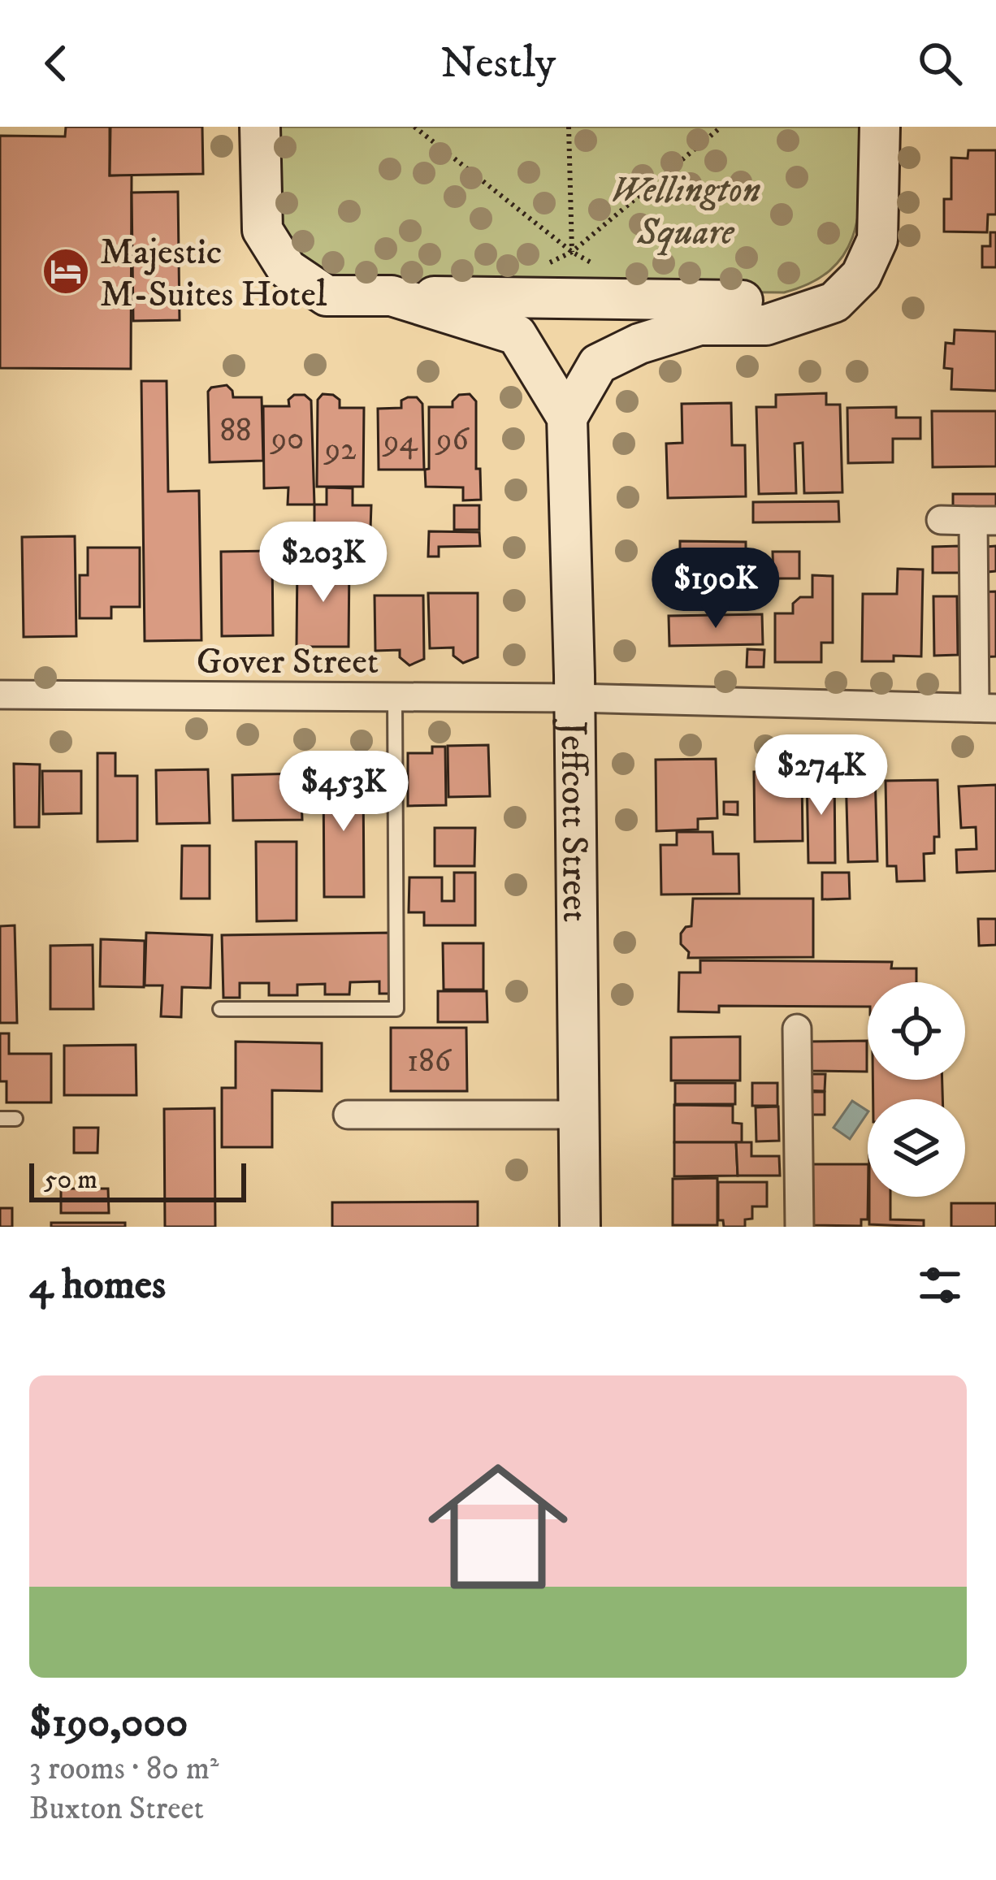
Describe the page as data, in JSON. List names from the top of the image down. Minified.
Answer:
{"streets":{"main road":["Jeffcott Street"],"street":["Gover Street"]},"crossings":[["Gover Street","Jeffcott Street"]],"parks":["Wellington Square"],"places":{"hotel":["Majestic M-Suites Hotel"]},"house_numbers":["88","90","96","94","92","186"],"scale_bar":"50 m","page":{"header":"Nestly","price":["$203K","$190K","$274K","$453K"],"scale":"50 m","heading":"4 homes","list":[{"name":"$190,000","note":"3 rooms · 80 m² · Buxton Street"}]}}
